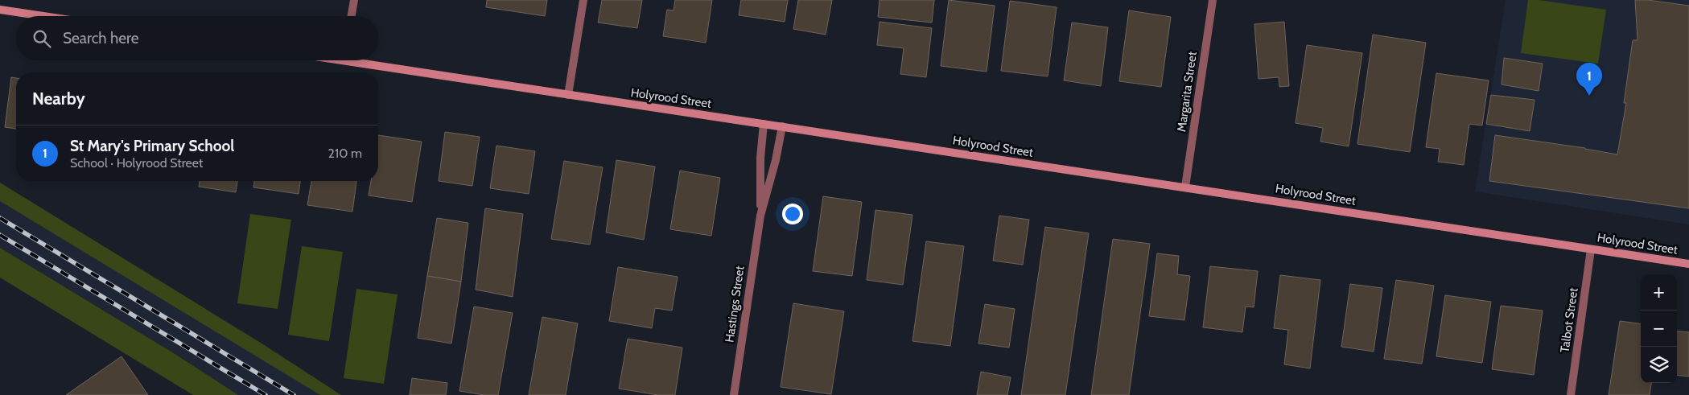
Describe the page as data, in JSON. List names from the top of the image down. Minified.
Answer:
{"streets":{"street":["Margarita Street","Holyrood Street","Hastings Street","Talbot Street"]},"crossings":[["Margarita Street","Holyrood Street"],["Holyrood Street","Hastings Street"],["Holyrood Street","Talbot Street"]],"page":{"search":"Search here","pins":"1","heading":"Nearby","list":[{"mark":"1","name":"St Mary's Primary School","note":"School · Holyrood Street","value":"210 m"}],"map_buttons":["+","−"]}}
